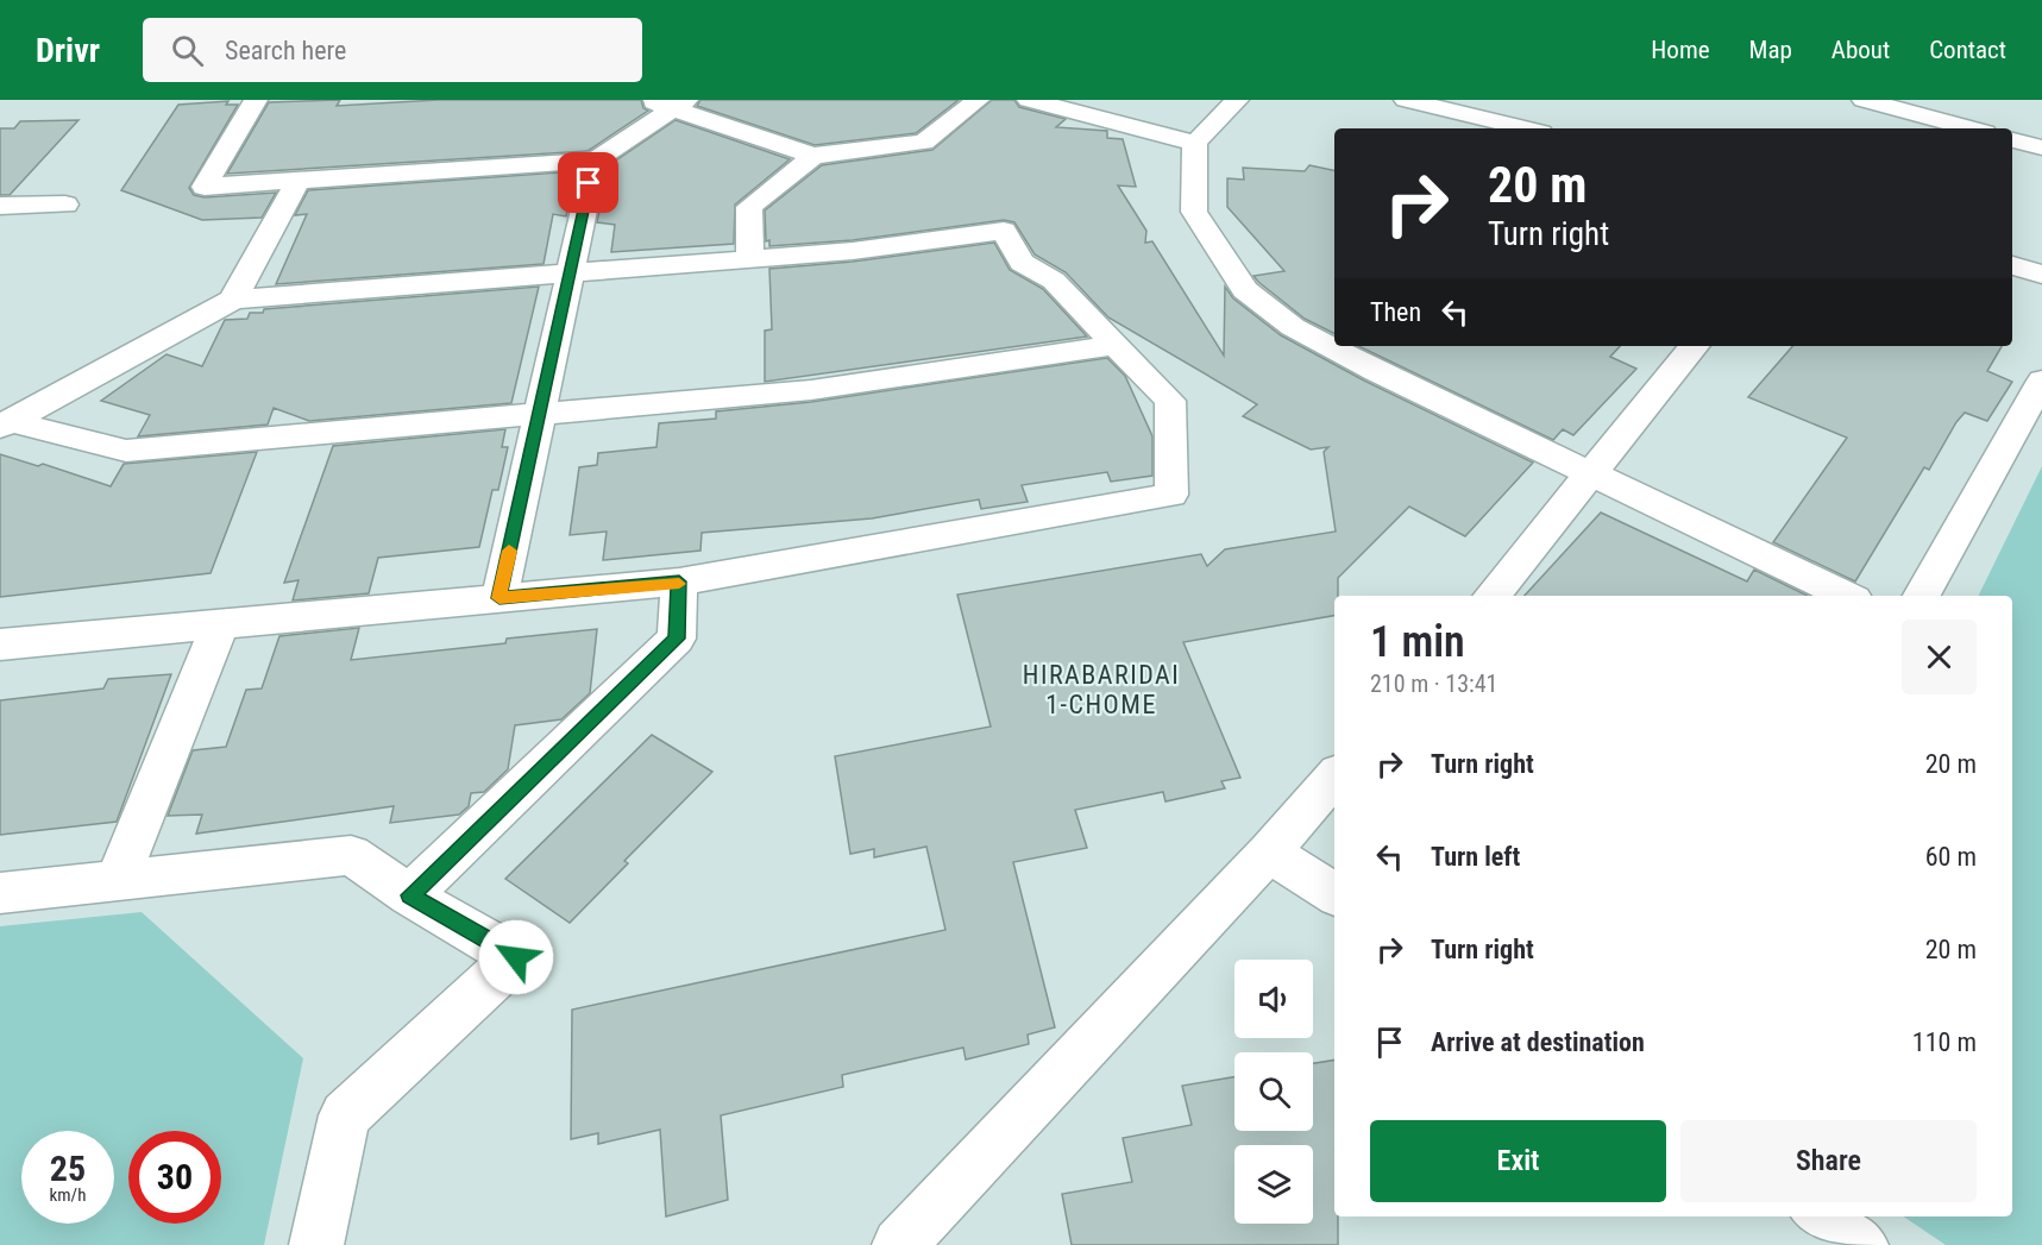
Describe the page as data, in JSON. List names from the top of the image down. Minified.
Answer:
{"districts":["HIRABARIDAI 1-CHOME"],"page":{"header":"Drivr","search":"Search here","nav":["Home","Map","About","Contact"],"turn":["20 m","Turn right"],"then":"Then","heading":["1 min","210 m · 13:41"],"list":[{"name":"Turn right","value":"20 m"},{"name":"Turn left","value":"60 m"},{"name":"Turn right","value":"20 m"},{"name":"Arrive at destination","value":"110 m"}],"buttons":["Exit","Share"],"speed":"25 km/h","limit":"30"}}
